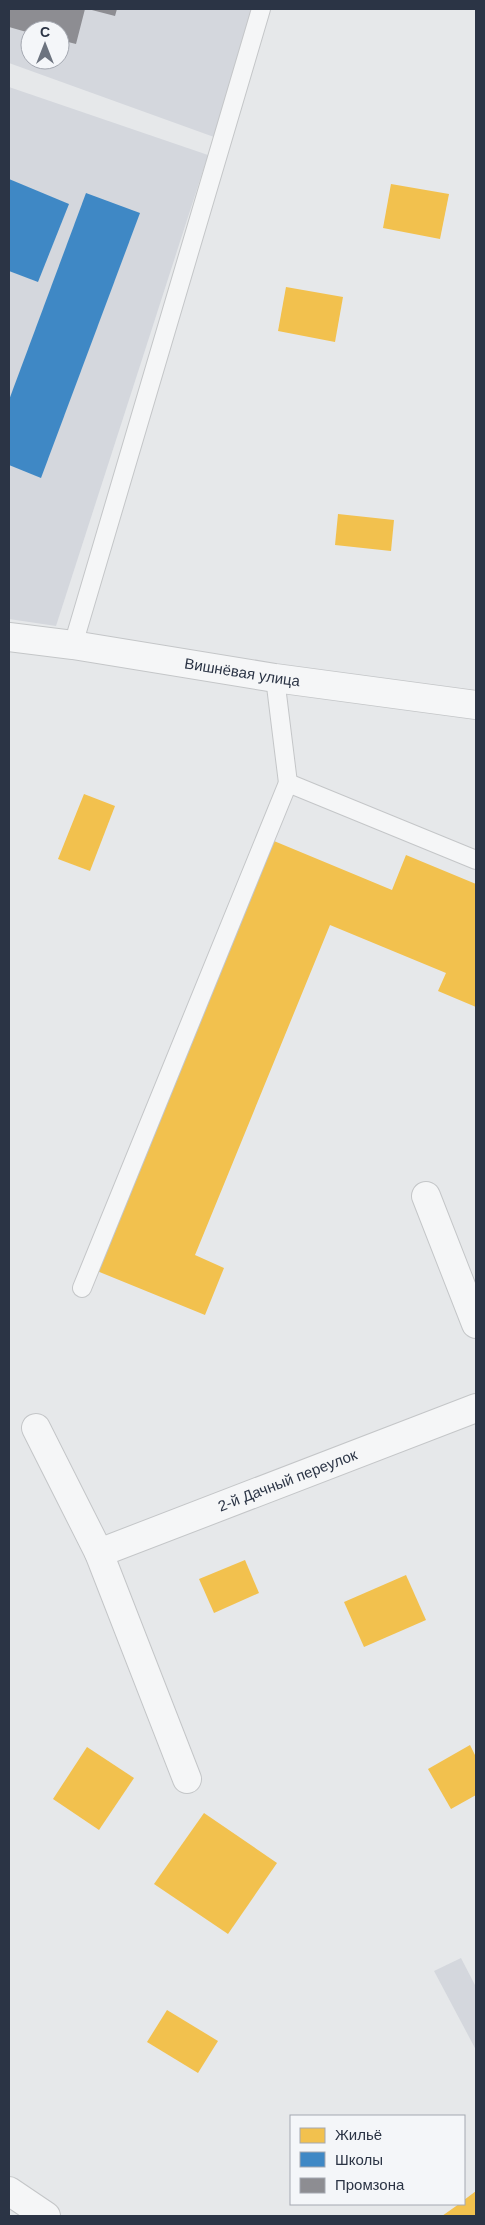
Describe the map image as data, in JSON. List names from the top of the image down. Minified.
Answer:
{"streets":{"street":["Вишнёвая улица","2-й Дачный переулок"]},"legend":["Жильё","Школы","Промзона"],"north":"top"}
